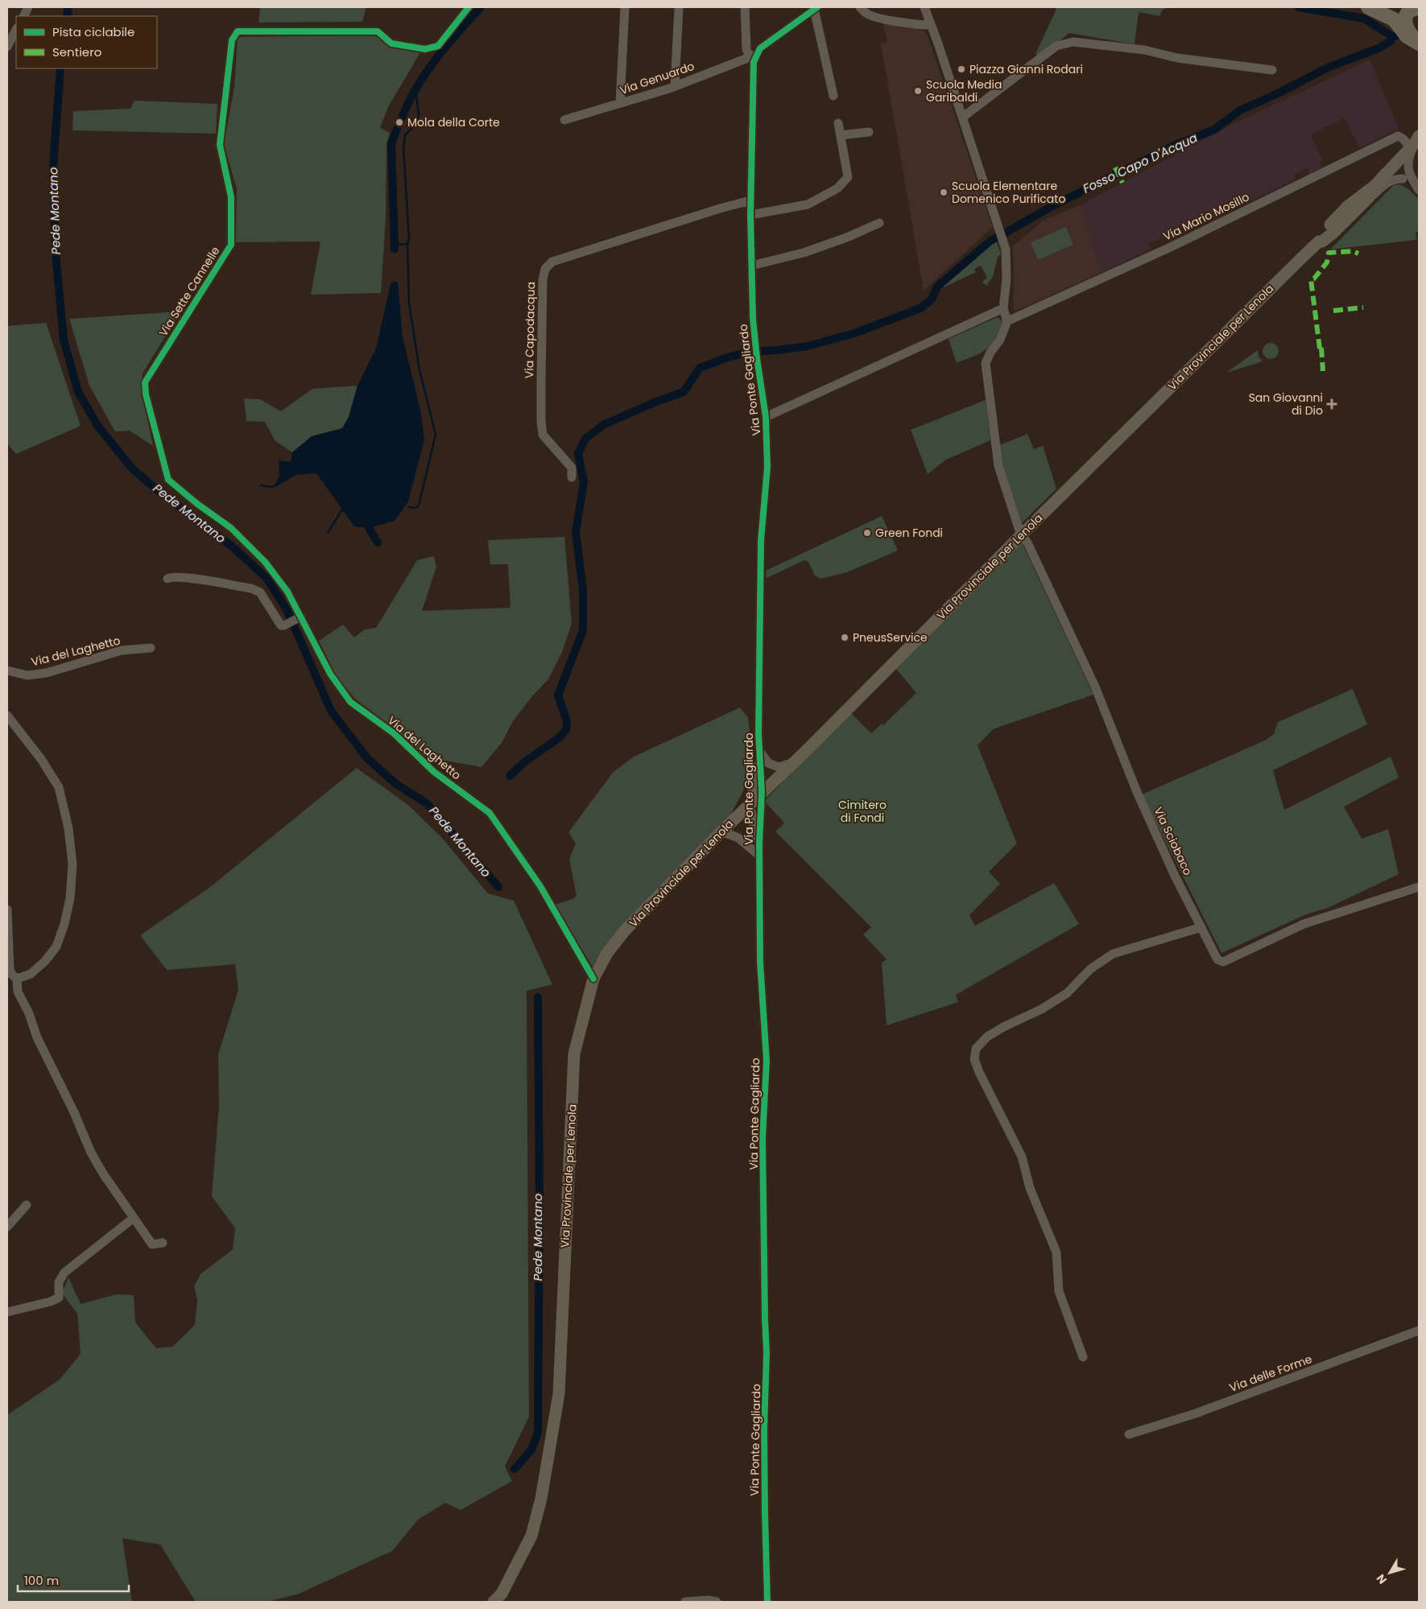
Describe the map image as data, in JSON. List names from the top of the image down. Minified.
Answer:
{"streets":{"main road":["Via Provinciale per Lenola"],"street":["Via Genuardo","Via Mario Mosillo","Via Sette Cannelle","Via Capodacqua","Via Ponte Gagliardo","Via del Laghetto","Via Sciobaco","Via delle Forme"]},"crossings":[["Via Genuardo","Via Ponte Gagliardo"],["Via Mario Mosillo","Via Provinciale per Lenola"],["Via Mario Mosillo","Via Sciobaco"],["Via Sette Cannelle","Via del Laghetto"],["Via Capodacqua","Via Ponte Gagliardo"],["Via Provinciale per Lenola","Via Ponte Gagliardo"],["Via Provinciale per Lenola","Via del Laghetto"],["Via Provinciale per Lenola","Via Sciobaco"]],"water":["Fosso Capo D'Acqua","Pede Montano"],"parks":["Cimitero di Fondi"],"places":{"other":["Piazza Gianni Rodari","Scuola Media Garibaldi","Mola della Corte","Scuola Elementare Domenico Purificato","Green Fondi","PneusService"],"health":["San Giovanni di Dio"]},"legend":["Pista ciclabile","Sentiero"],"scale_bar":"100 m","north":"bottom left"}
